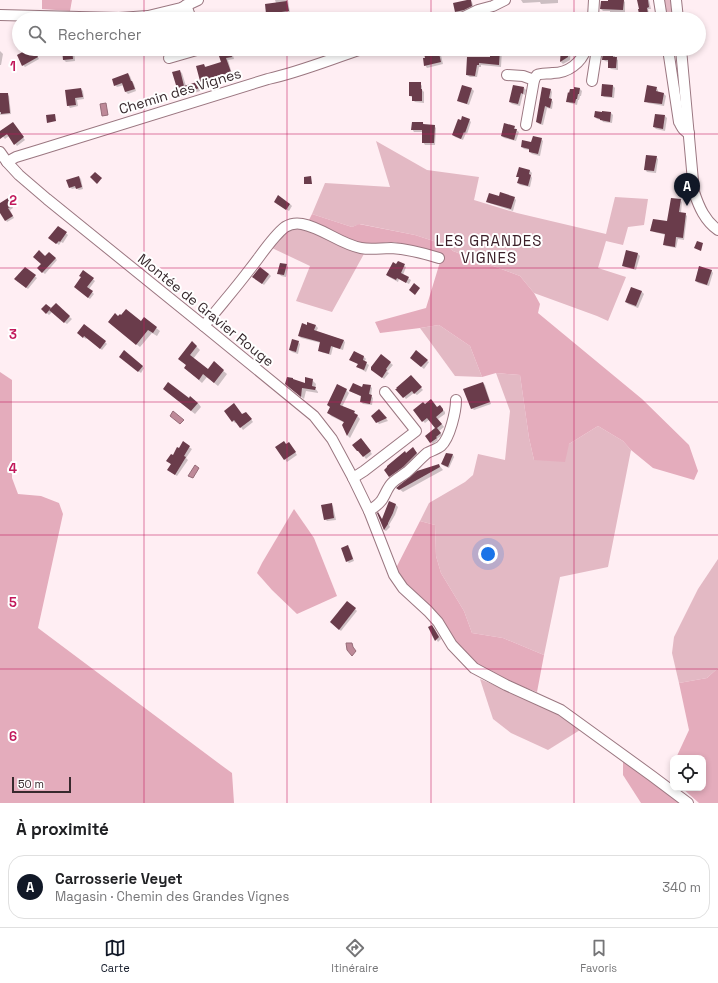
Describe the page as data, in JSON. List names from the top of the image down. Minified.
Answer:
{"streets":{"street":["Chemin des Vignes","Montée de Gravier Rouge"]},"crossings":[["Chemin des Vignes","Montée de Gravier Rouge"]],"districts":["LES GRANDES VIGNES"],"scale_bar":"50 m","page":{"search":"Rechercher","pins":"A","scale":"50 m","heading":"À proximité","list":[{"mark":"A","name":"Carrosserie Veyet","note":"Magasin · Chemin des Grandes Vignes","value":"340 m"}],"nav":["Carte","Itinéraire","Favoris"]},"grid":{"rows":["1","2","3","4","5","6"]}}
